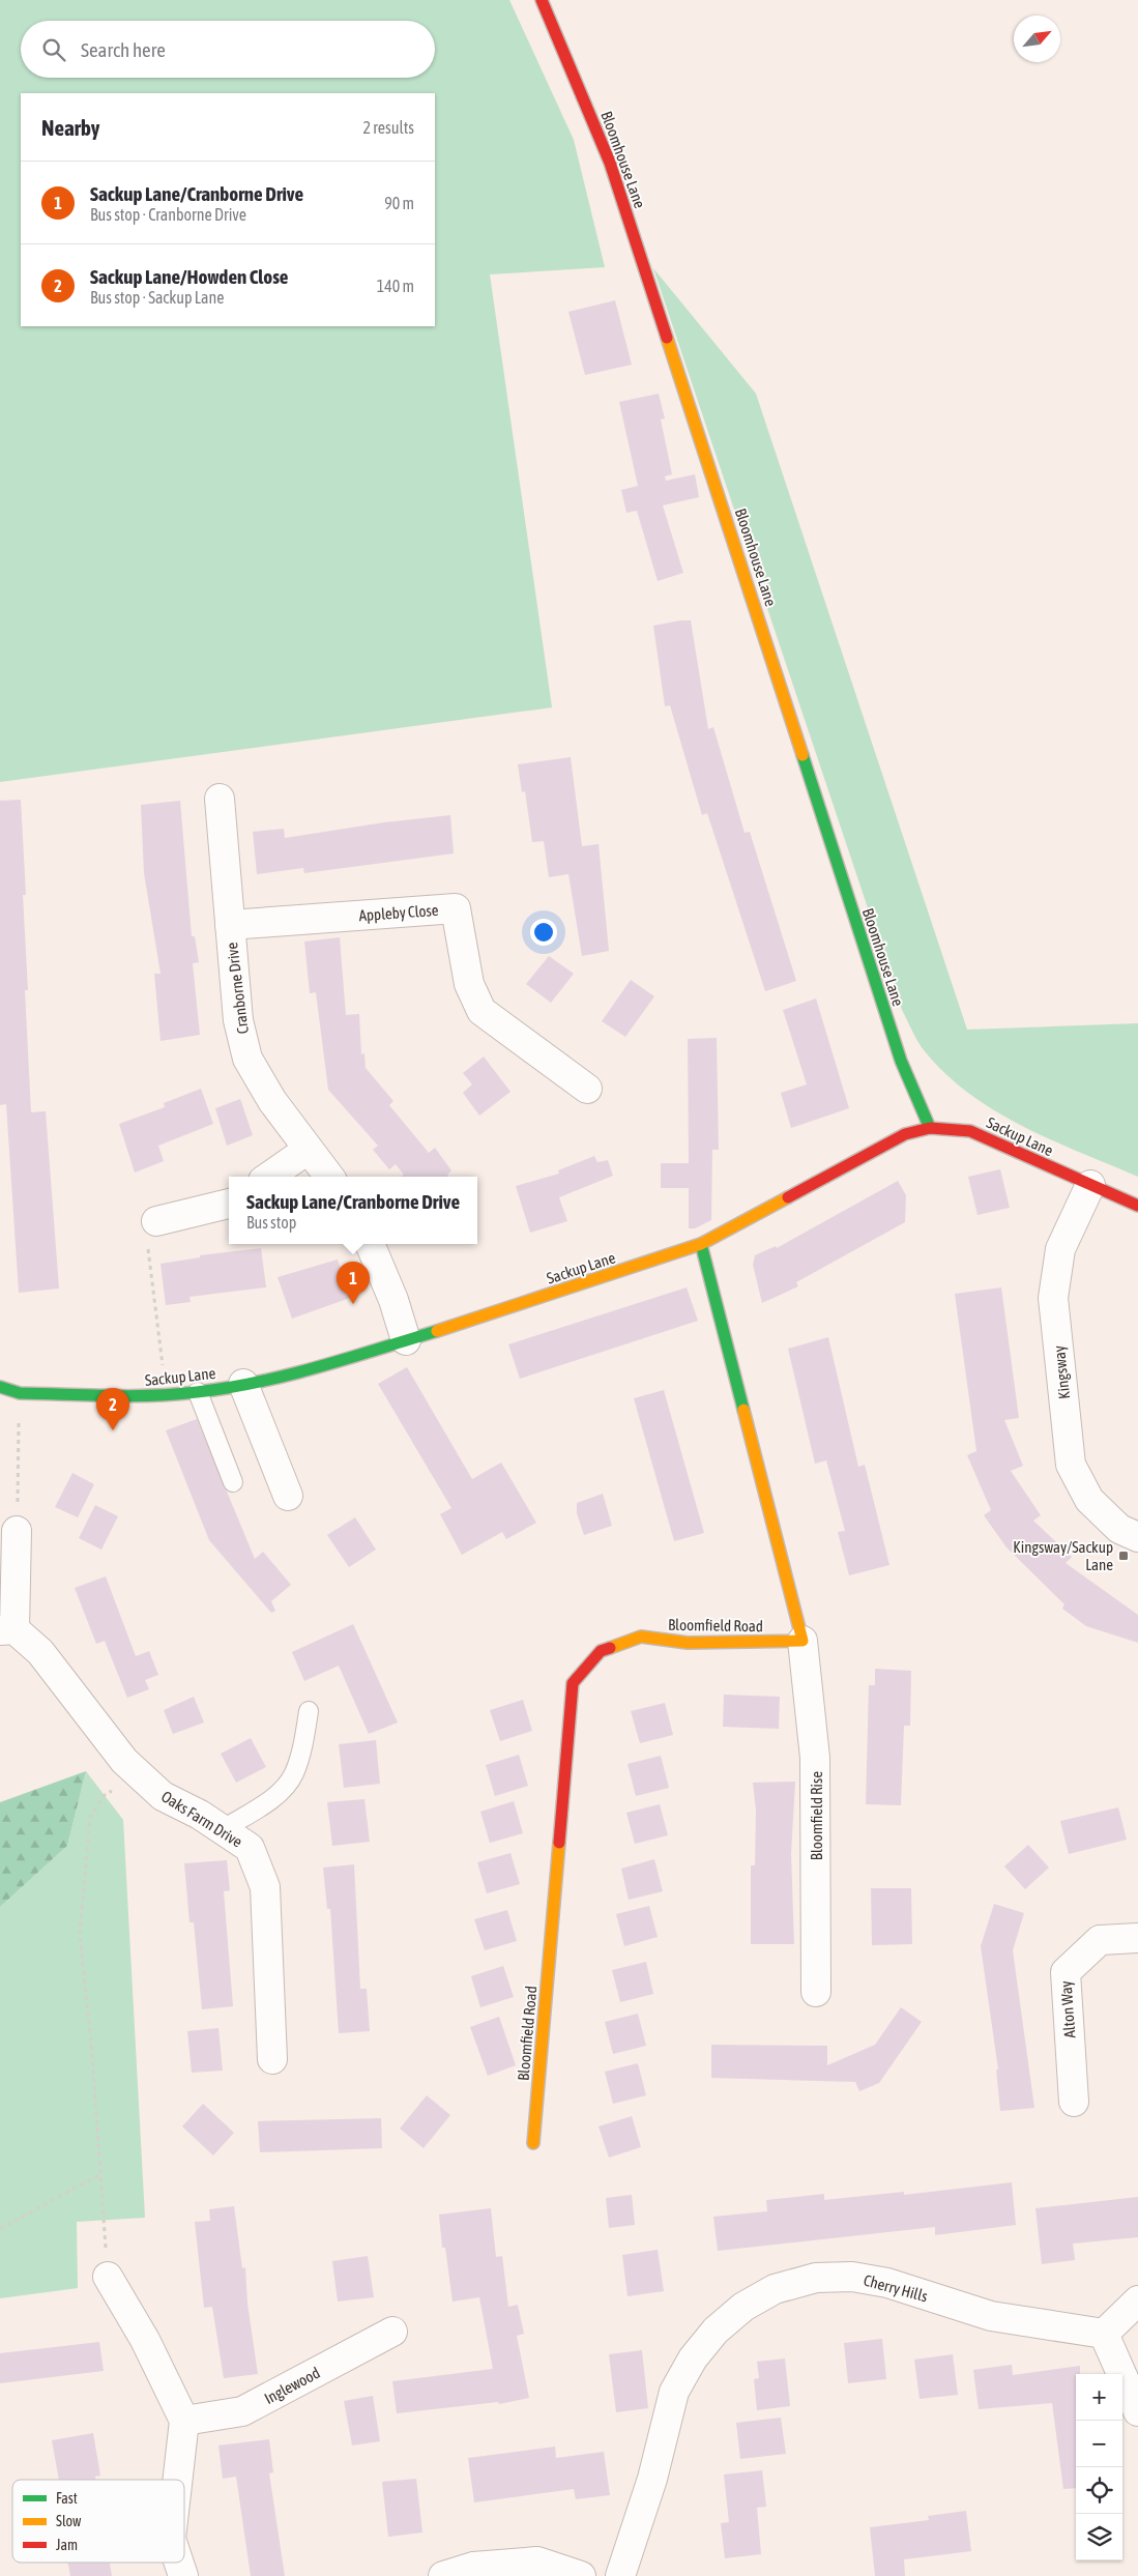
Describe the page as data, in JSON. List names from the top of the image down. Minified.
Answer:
{"streets":{"street":["Bloomhouse Lane","Appleby Close","Cranborne Drive","Sackup Lane","Kingsway","Bloomfield Road","Bloomfield Rise","Oaks Farm Drive","Alton Way","Cherry Hills","Inglewood"]},"crossings":[["Bloomhouse Lane","Sackup Lane"],["Appleby Close","Cranborne Drive"],["Sackup Lane","Kingsway"],["Bloomfield Road","Bloomfield Rise"]],"places":{"transit":["Kingsway/Sackup Lane"]},"legend":["Fast","Slow","Jam"],"north":"top right","page":{"search":"Search here","heading":["Nearby","2 results"],"list":[{"mark":"1","name":"Sackup Lane/Cranborne Drive","note":"Bus stop · Cranborne Drive","value":"90 m"},{"mark":"2","name":"Sackup Lane/Howden Close","note":"Bus stop · Sackup Lane","value":"140 m"}],"popup":["Sackup Lane/Cranborne Drive","Bus stop"],"pins":["1","2"],"map_buttons":["+","−"]}}
